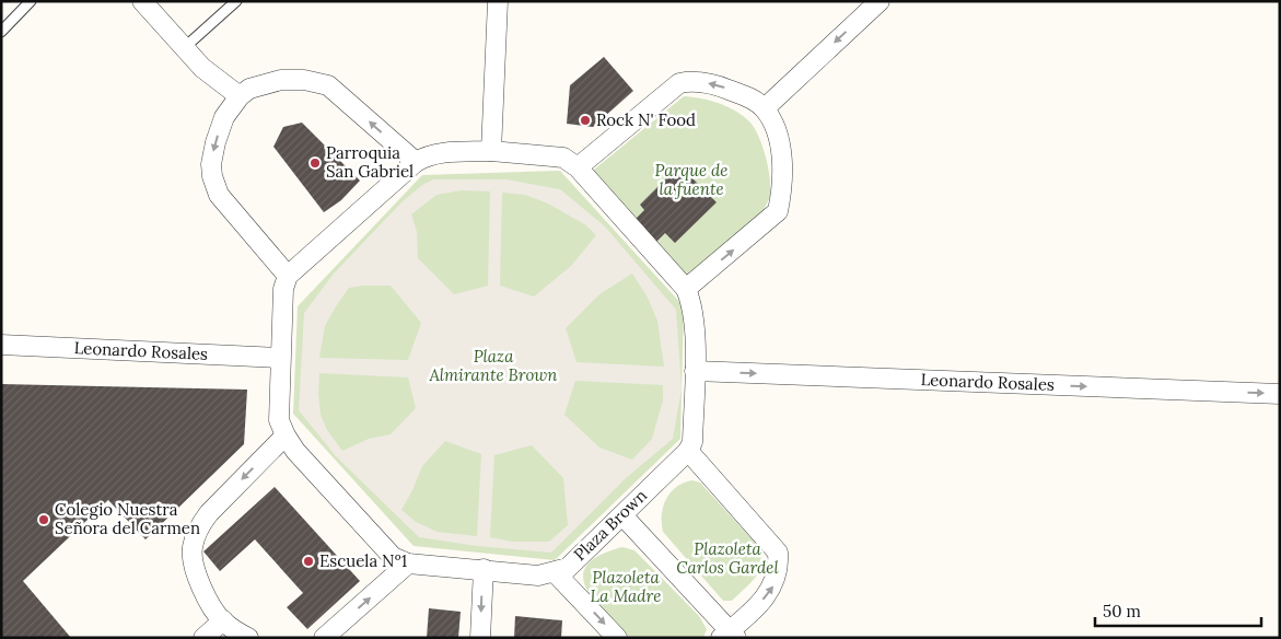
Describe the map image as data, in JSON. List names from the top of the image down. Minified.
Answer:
{"streets":{"street":["Leonardo Rosales","Plaza Brown"]},"crossings":[["Leonardo Rosales","Plaza Brown"]],"one_way":["Leonardo Rosales"],"parks":["Parque de la fuente","Plaza Almirante Brown","Plazoleta Carlos Gardel","Plazoleta La Madre"],"places":["Rock N' Food","Parroquia San Gabriel","Colegio Nuestra Señora del Carmen","Escuela Nº1"],"scale_bar":"50 m"}
